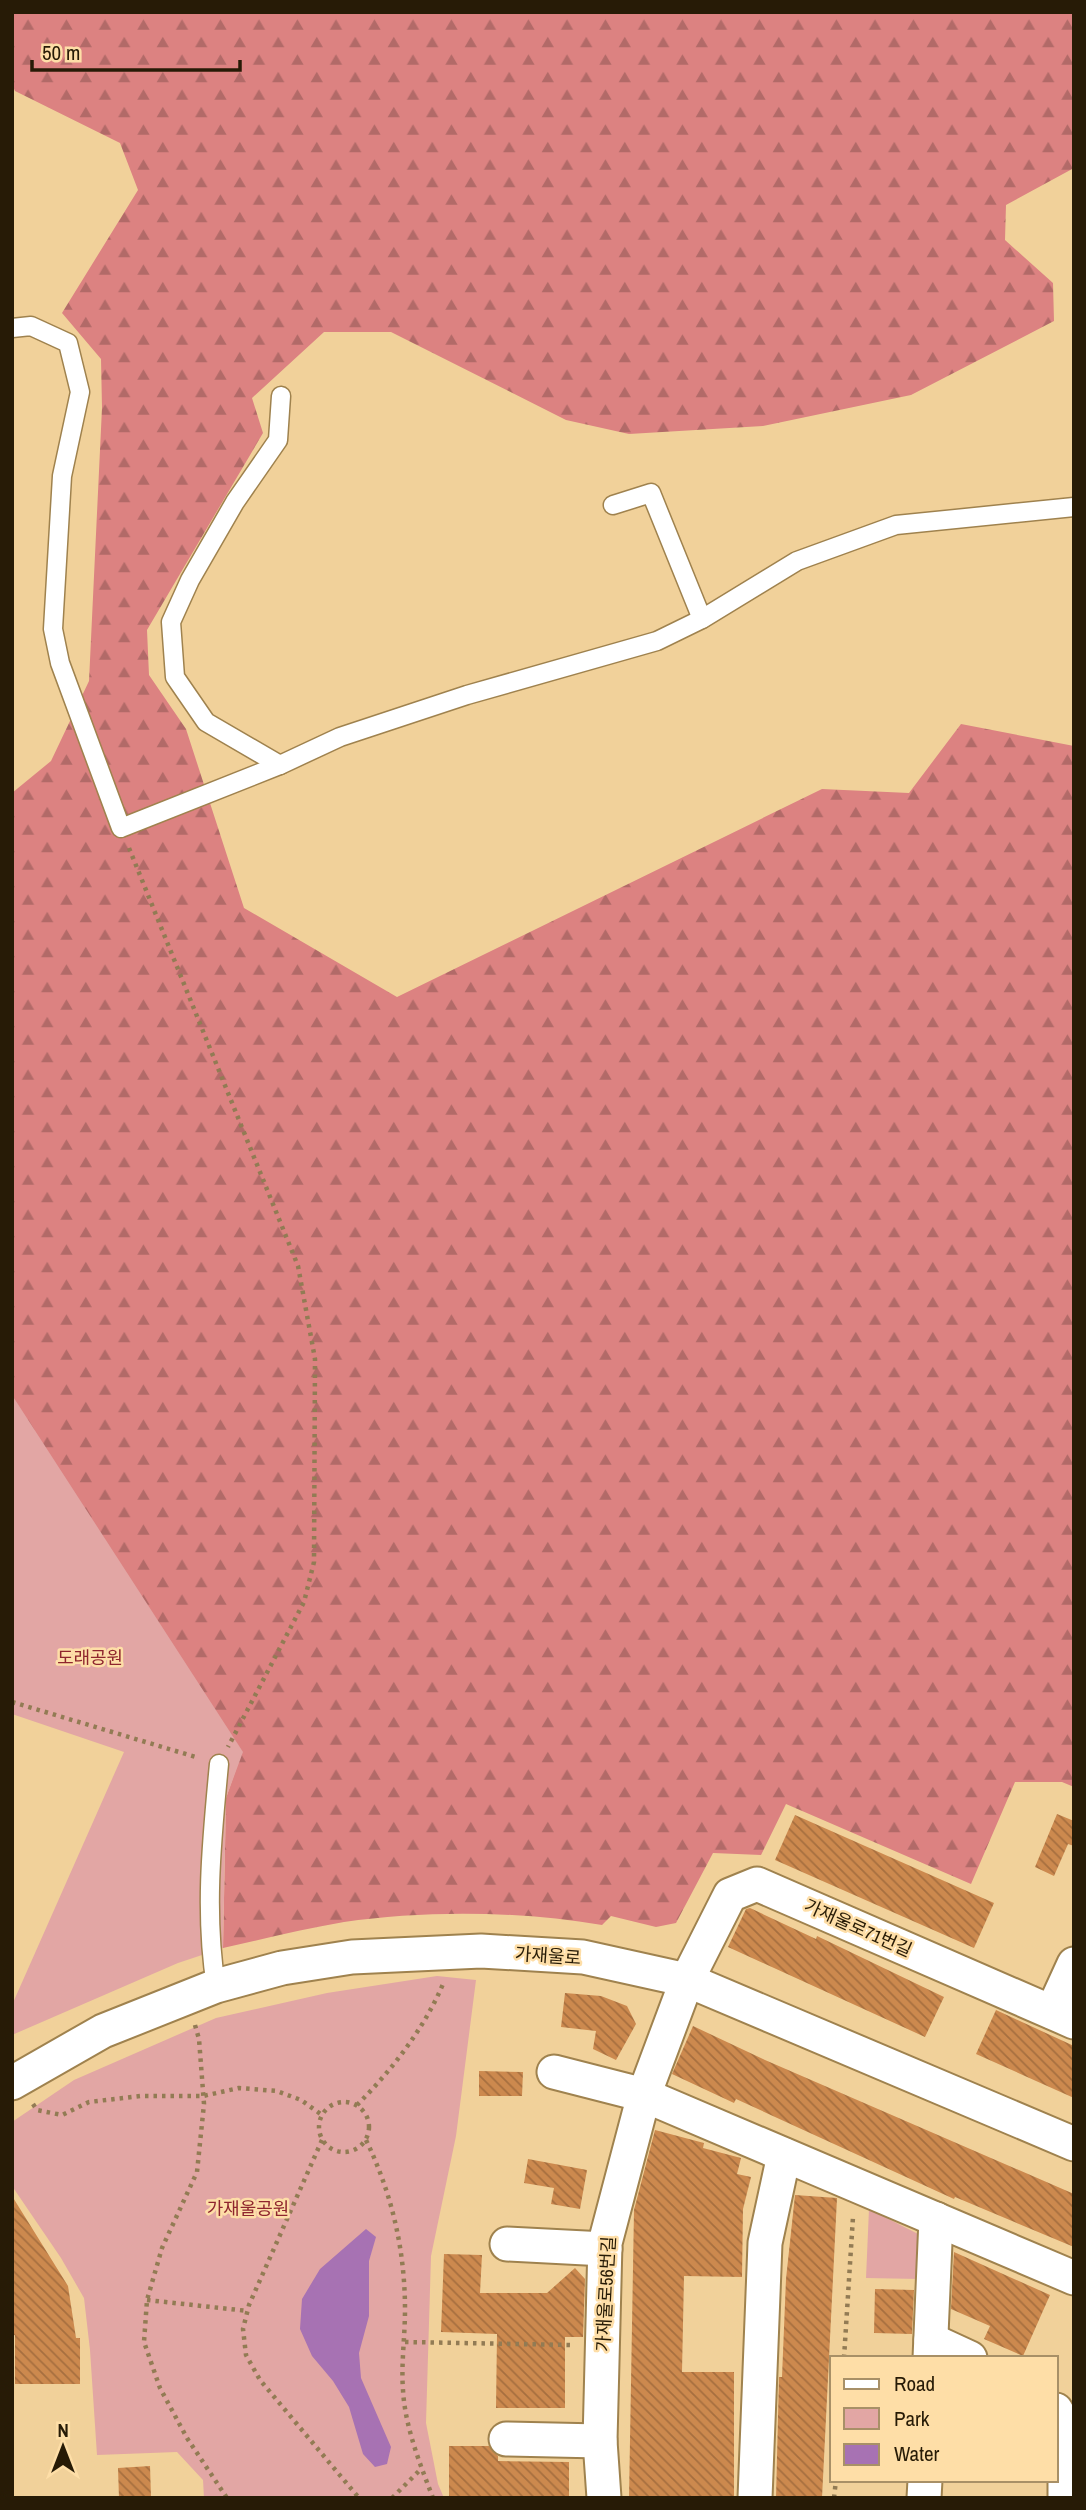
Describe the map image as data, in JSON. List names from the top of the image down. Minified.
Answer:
{"streets":{"street":["가재울로71번길","가재울로","가재울로56번길"]},"crossings":[["가재울로71번길","가재울로"],["가재울로71번길","가재울로56번길"],["가재울로","가재울로56번길"]],"parks":["도래공원","가재울공원"],"legend":["Road","Park","Water"],"scale_bar":"50 m","north":"top"}
